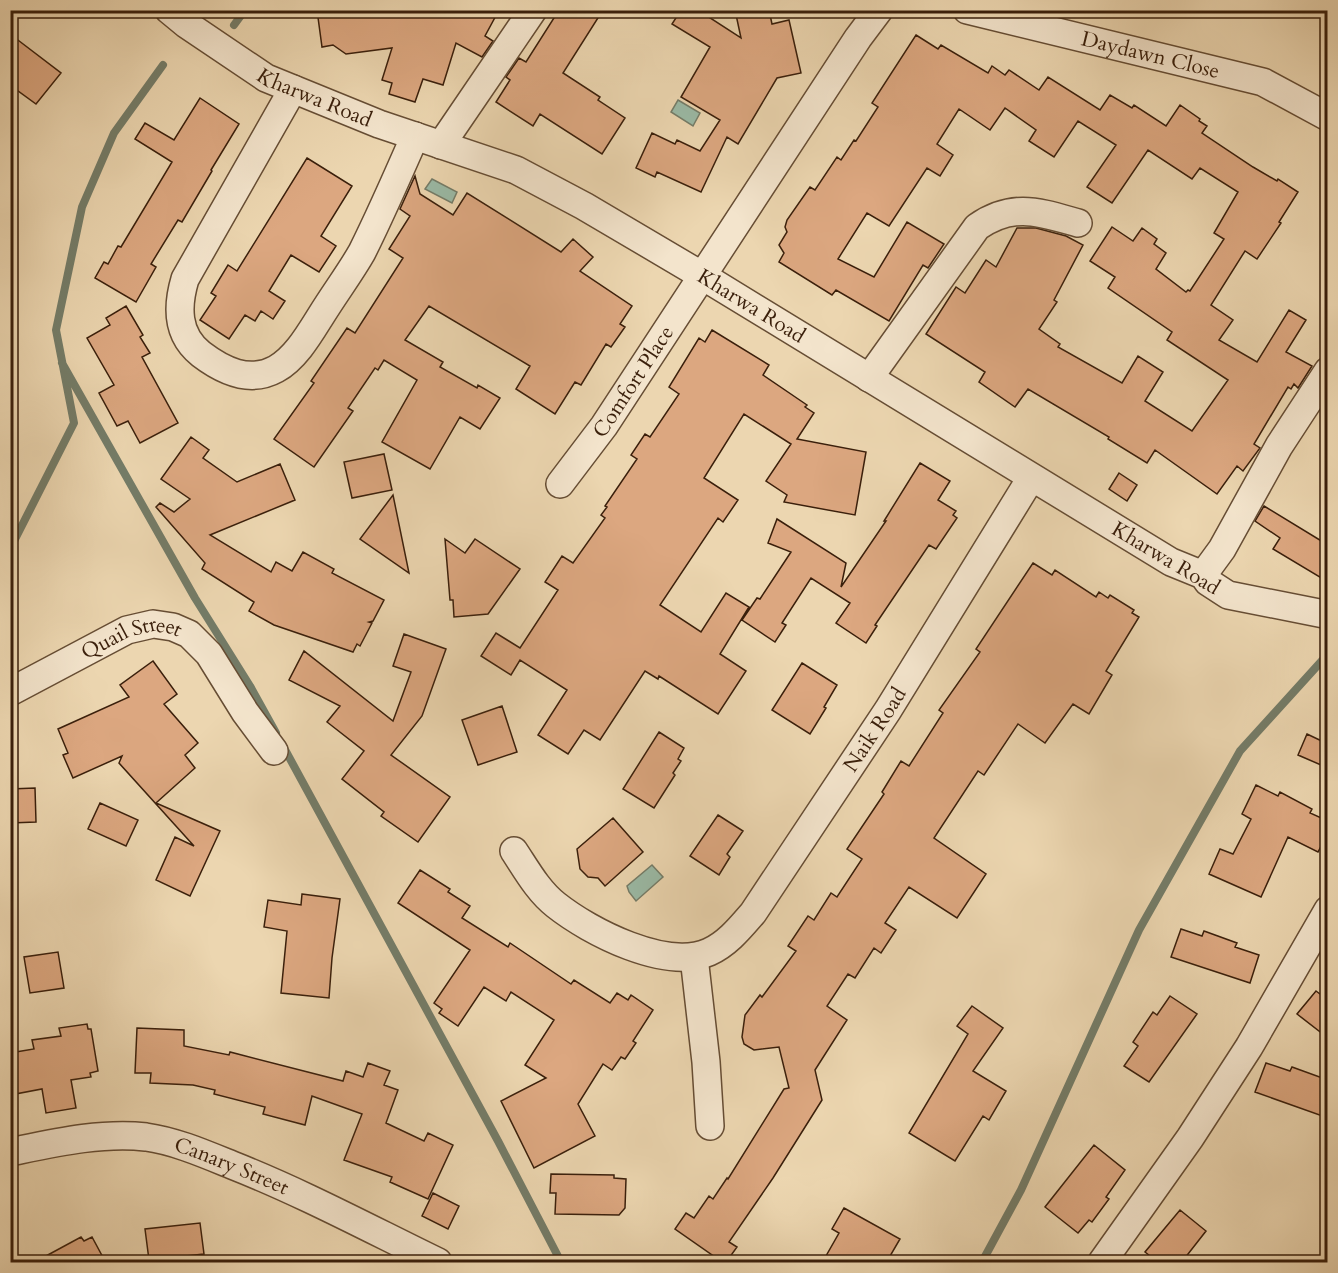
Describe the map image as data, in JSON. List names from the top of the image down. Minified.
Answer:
{"streets":{"street":["Daydawn Close","Kharwa Road","Comfort Place","Quail Street","Naik Road","Canary Street"]},"crossings":[["Kharwa Road","Comfort Place"],["Kharwa Road","Naik Road"]]}
